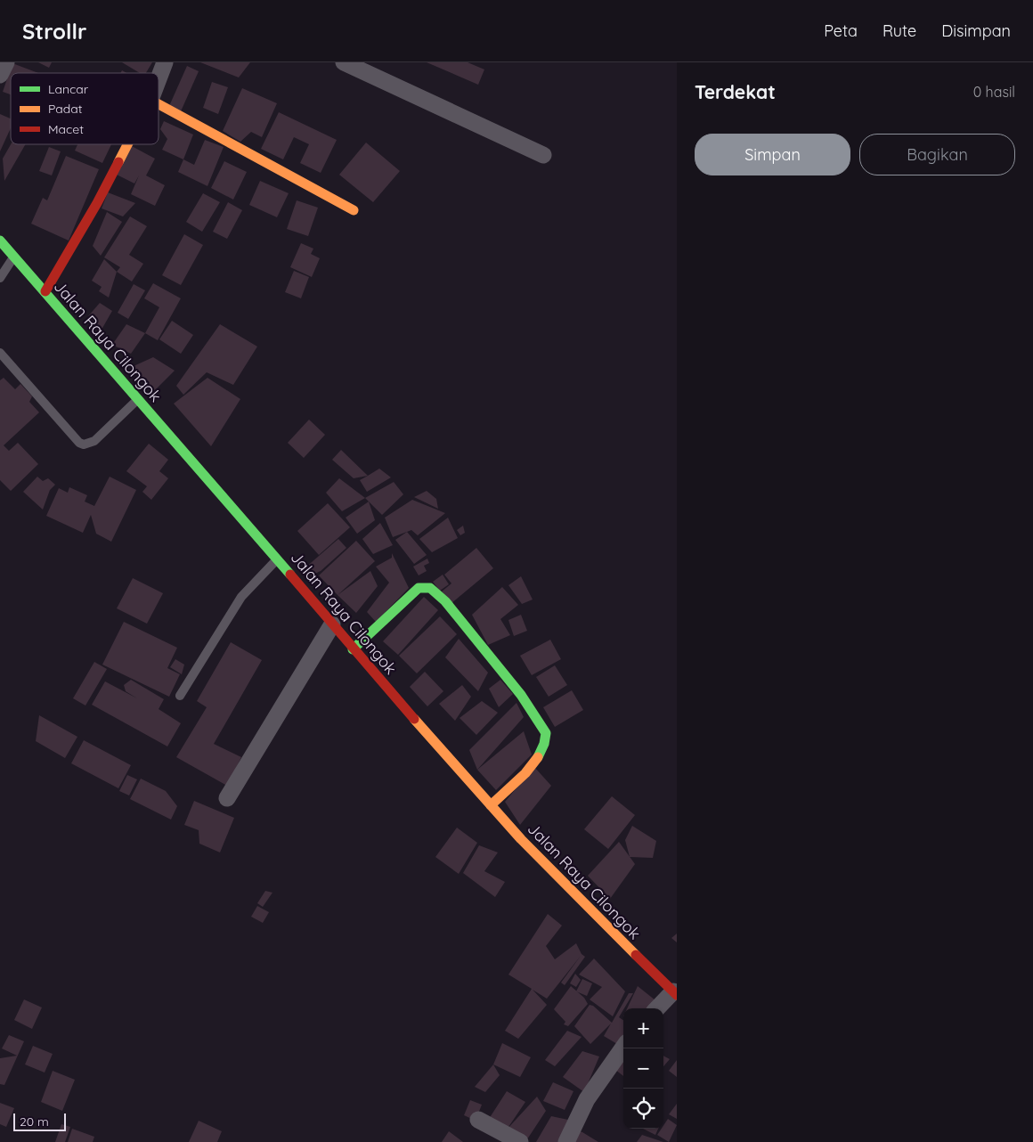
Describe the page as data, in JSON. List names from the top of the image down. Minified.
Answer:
{"streets":{"main road":["Jalan Raya Cilongok"]},"legend":["Lancar","Padat","Macet"],"scale_bar":"20 m","page":{"header":"Strollr","nav":["Peta","Rute","Disimpan"],"heading":["Terdekat","0 hasil"],"buttons":["Simpan","Bagikan"],"map_buttons":["+","−"],"scale":"20 m"}}
